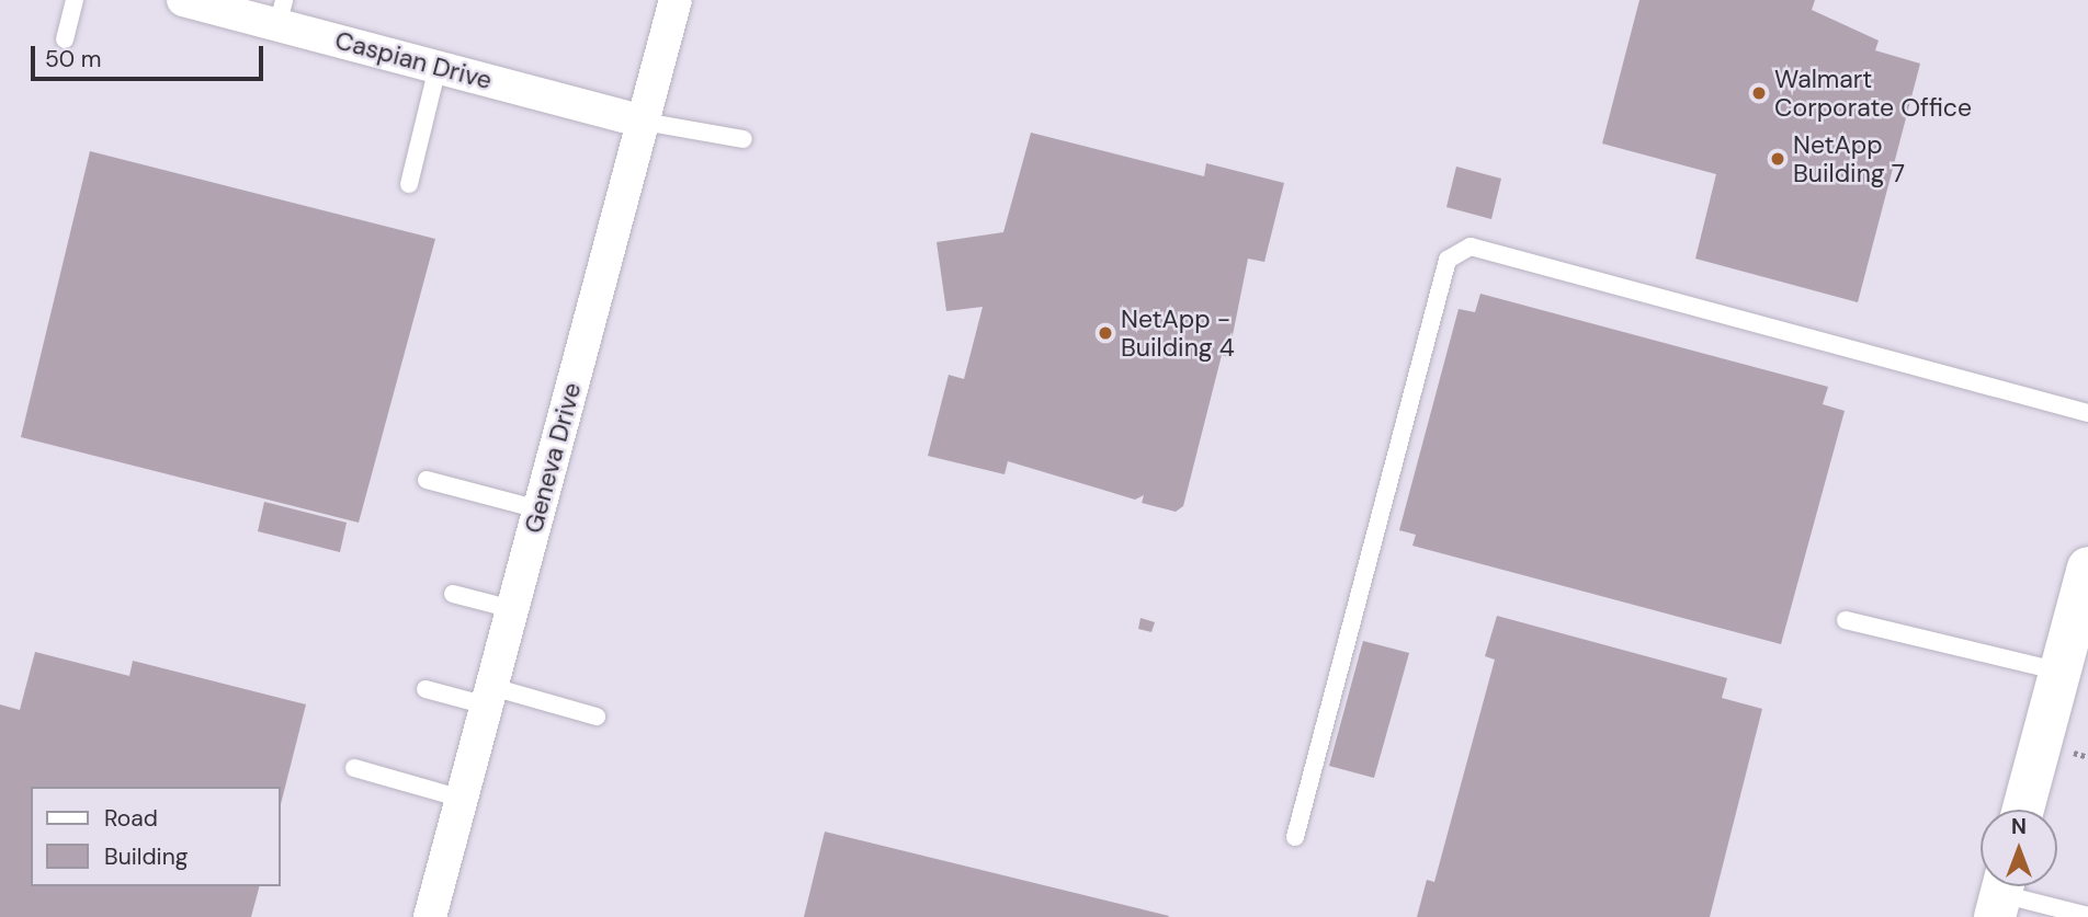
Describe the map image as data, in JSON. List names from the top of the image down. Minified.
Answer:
{"streets":{"street":["Caspian Drive","Geneva Drive"]},"crossings":[["Caspian Drive","Geneva Drive"]],"places":["Walmart Corporate Office","NetApp Building 7","NetApp - Building 4"],"legend":["Road","Building"],"scale_bar":"50 m","north":"top"}
